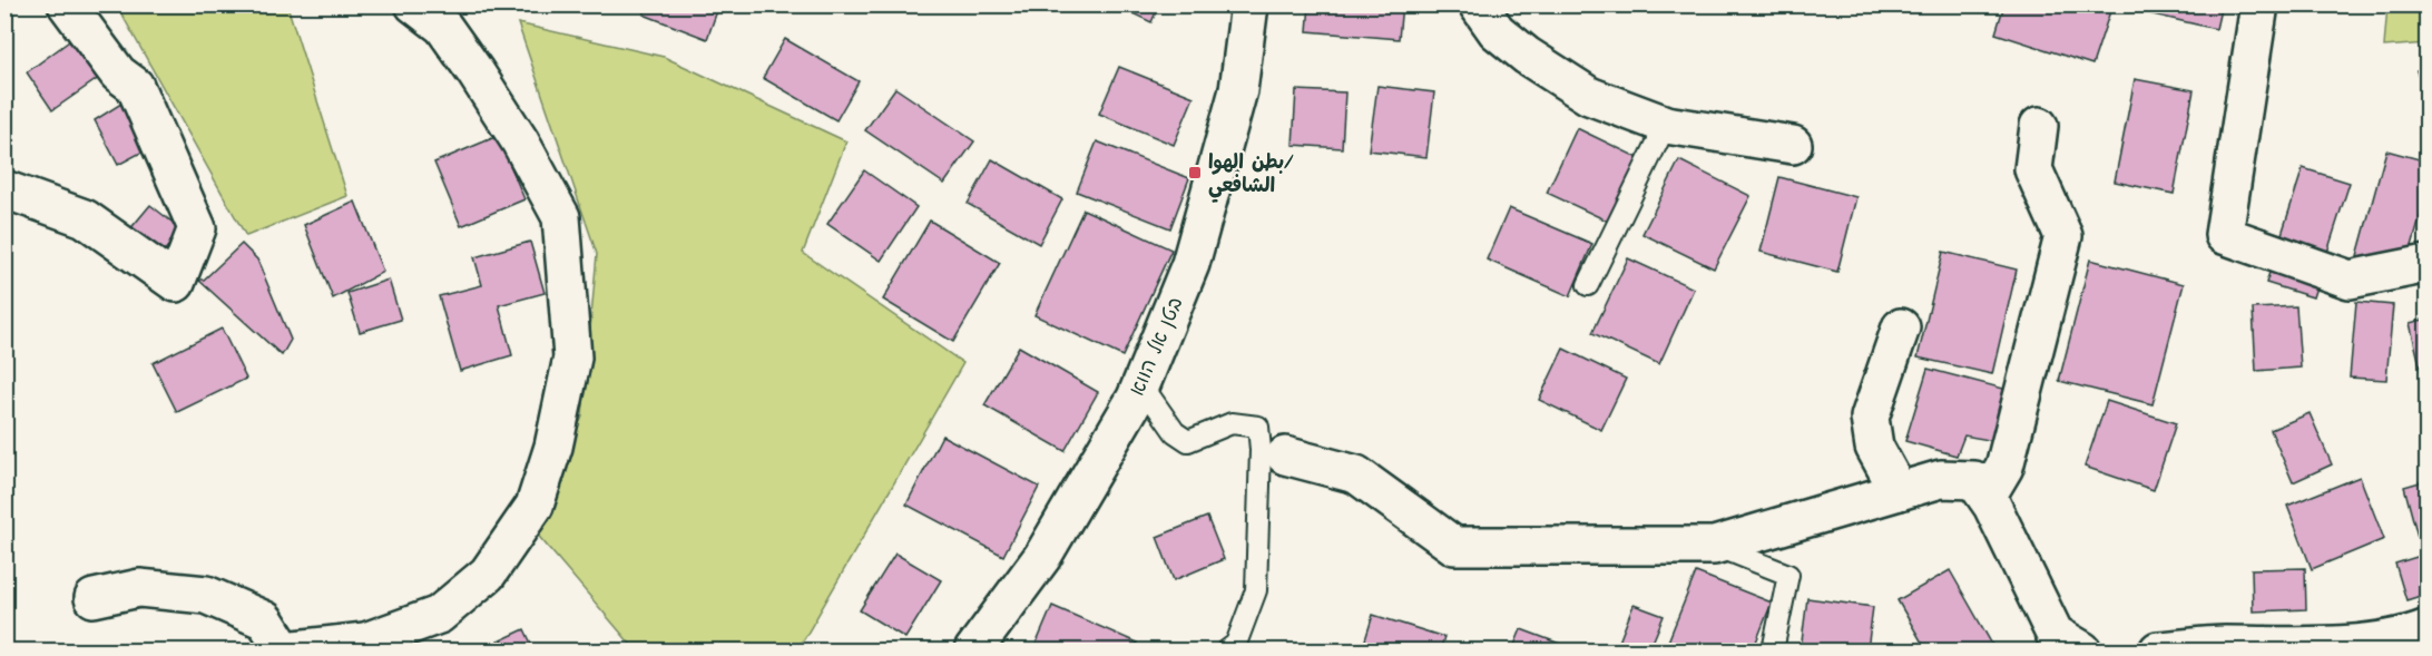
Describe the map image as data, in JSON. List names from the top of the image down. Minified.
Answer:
{"streets":{"street":["בטן אל הווא"]},"places":{"transit":["بطن الهوا/ الشافعي"]}}
